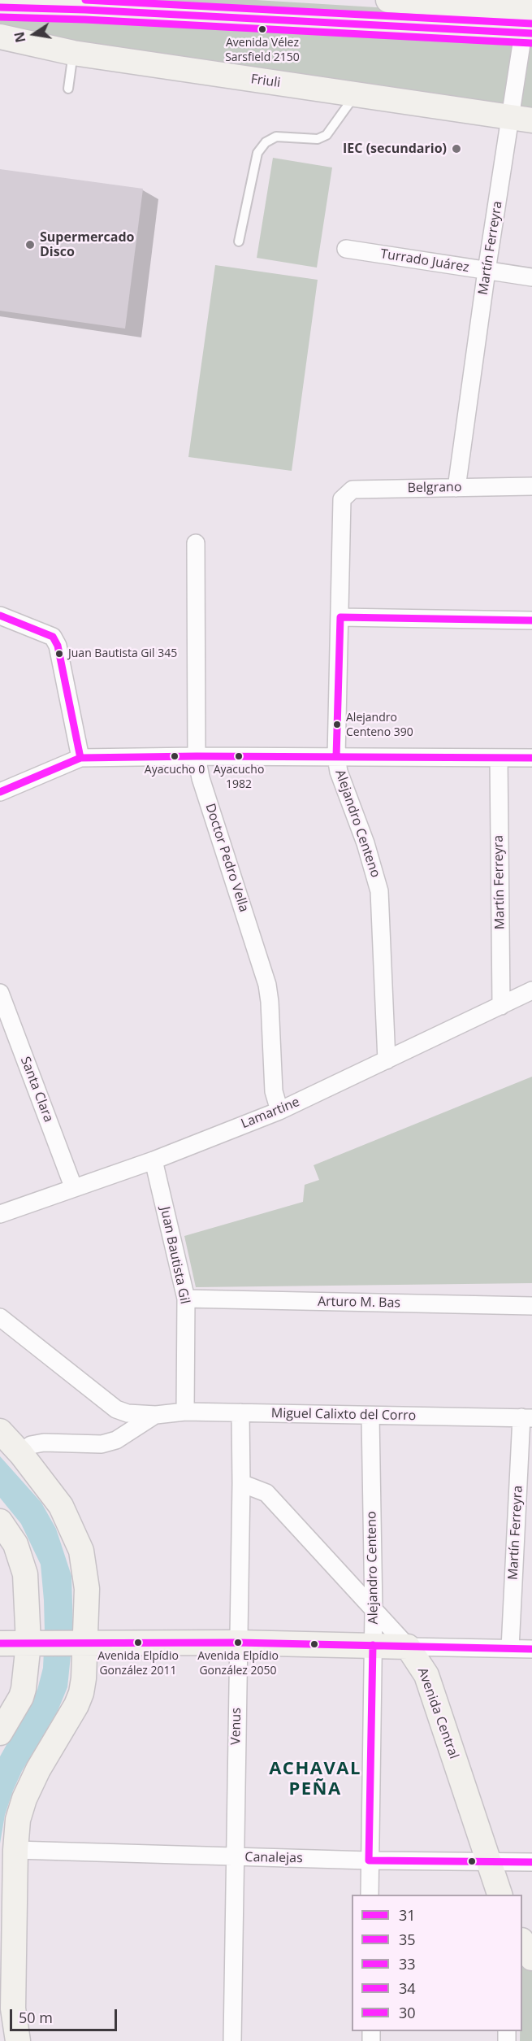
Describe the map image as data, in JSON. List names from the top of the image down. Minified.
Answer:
{"streets":{"main road":["Friuli","Avenida Central"],"street":["Martín Ferreyra","Turrado Juárez","Belgrano","Alejandro Centeno","Doctor Pedro Vella","Santa Clara","Lamartine","Juan Bautista Gil","Arturo M. Bas","Miguel Calixto del Corro","Venus","Canalejas"]},"crossings":[["Friuli","Martín Ferreyra"],["Martín Ferreyra","Turrado Juárez"],["Martín Ferreyra","Belgrano"],["Martín Ferreyra","Lamartine"],["Martín Ferreyra","Miguel Calixto del Corro"],["Belgrano","Alejandro Centeno"],["Alejandro Centeno","Lamartine"],["Alejandro Centeno","Miguel Calixto del Corro"],["Alejandro Centeno","Avenida Central"],["Alejandro Centeno","Canalejas"],["Doctor Pedro Vella","Lamartine"],["Santa Clara","Lamartine"],["Lamartine","Juan Bautista Gil"],["Juan Bautista Gil","Arturo M. Bas"],["Juan Bautista Gil","Miguel Calixto del Corro"],["Miguel Calixto del Corro","Venus"],["Avenida Central","Venus"],["Avenida Central","Canalejas"],["Venus","Canalejas"]],"districts":["ACHAVAL PEÑA"],"places":["Avenida Vélez Sarsfield 2150","IEC (secundario)","Supermercado Disco","Juan Bautista Gil 345","Alejandro Centeno 390","Ayacucho 0","Ayacucho 1982","Avenida Elpídio González 2011","Avenida Elpídio González 2050"],"lines":["transit line 30","transit line 33","transit line 34","transit line 31","transit line 35"],"legend":["31","35","33","34","30"],"scale_bar":"50 m","north":"left"}
